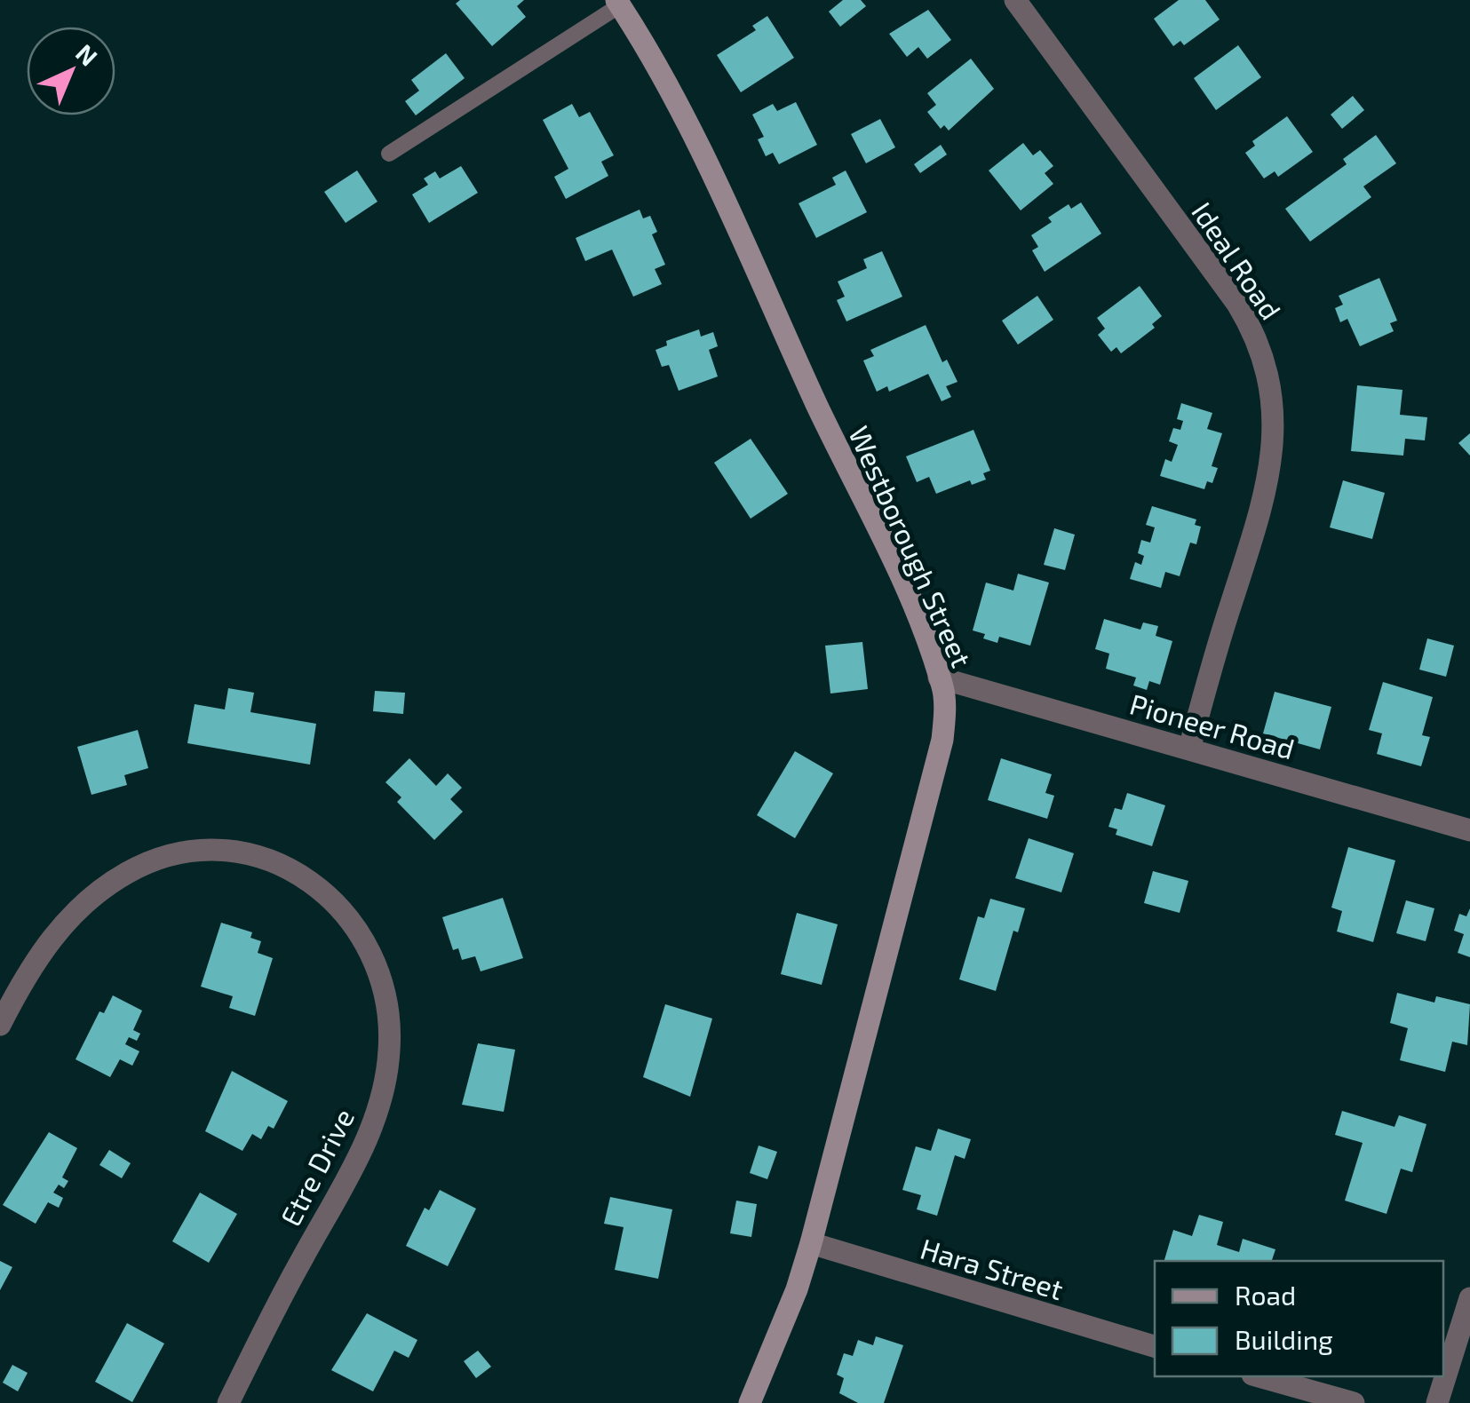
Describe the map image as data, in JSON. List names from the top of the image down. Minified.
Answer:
{"streets":{"street":["Ideal Road","Westborough Street","Pioneer Road","Etre Drive","Hara Street"]},"crossings":[["Ideal Road","Pioneer Road"],["Westborough Street","Pioneer Road"],["Westborough Street","Hara Street"]],"legend":["Road","Building"],"north":"top right"}
